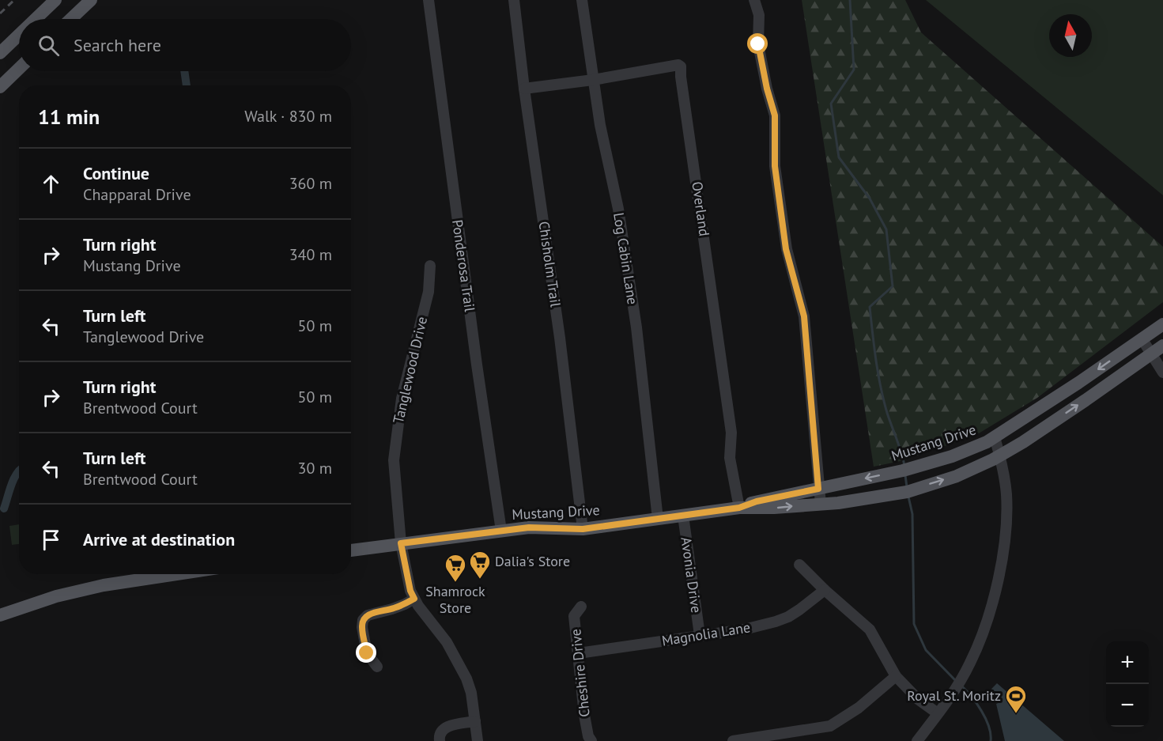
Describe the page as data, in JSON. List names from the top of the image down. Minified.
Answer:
{"streets":{"main road":["Mustang Drive"],"street":["Overland","Log Cabin Lane","Chisholm Trail","Ponderosa Trail","Tanglewood Drive","Avonia Drive","Magnolia Lane","Cheshire Drive"]},"crossings":[["Overland","Log Cabin Lane"],["Overland","Chisholm Trail"],["Overland","Mustang Drive"],["Log Cabin Lane","Mustang Drive"],["Chisholm Trail","Mustang Drive"],["Ponderosa Trail","Mustang Drive"],["Tanglewood Drive","Mustang Drive"],["Mustang Drive","Avonia Drive"],["Avonia Drive","Magnolia Lane"],["Magnolia Lane","Cheshire Drive"]],"places":{"supermarket":["Dalia's Store","Shamrock Store"],"sports":["Royal St. Moritz"]},"north":"top","page":{"search":"Search here","heading":["11 min","Walk · 830 m"],"list":[["Continue","Chapparal Drive","360 m"],["Turn right","Mustang Drive","340 m"],["Turn left","Tanglewood Drive","50 m"],["Turn right","Brentwood Court","50 m"],["Turn left","Brentwood Court","30 m"],"Arrive at destination"],"map_buttons":["+","−"]}}
